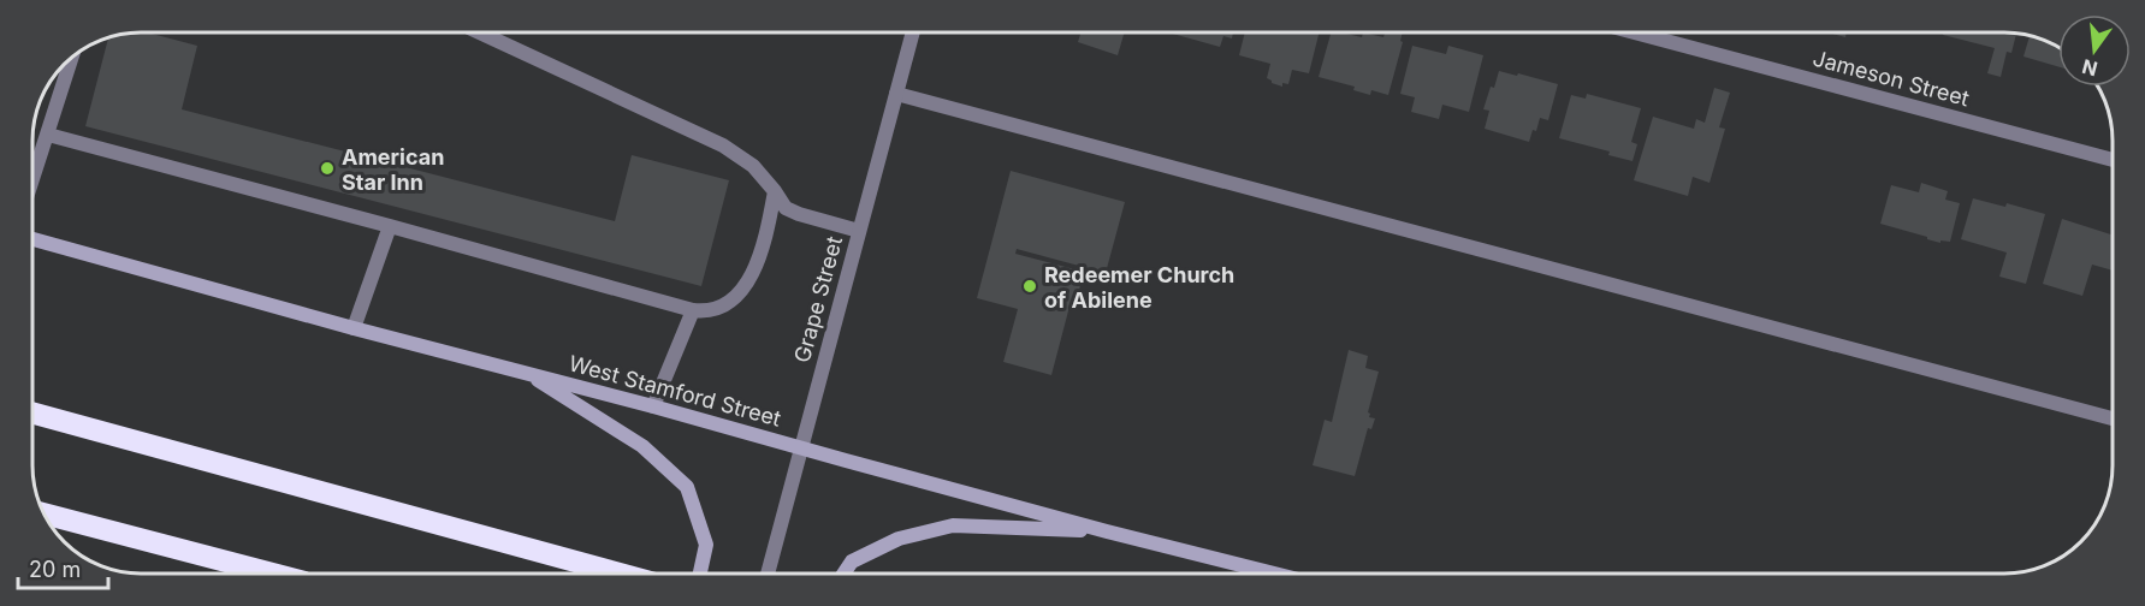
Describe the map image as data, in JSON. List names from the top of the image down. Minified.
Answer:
{"streets":{"main road":["West Stamford Street"],"street":["Jameson Street","Grape Street"]},"crossings":[["Grape Street","West Stamford Street"]],"places":["American Star Inn","Redeemer Church of Abilene"],"scale_bar":"20 m","north":"bottom"}
